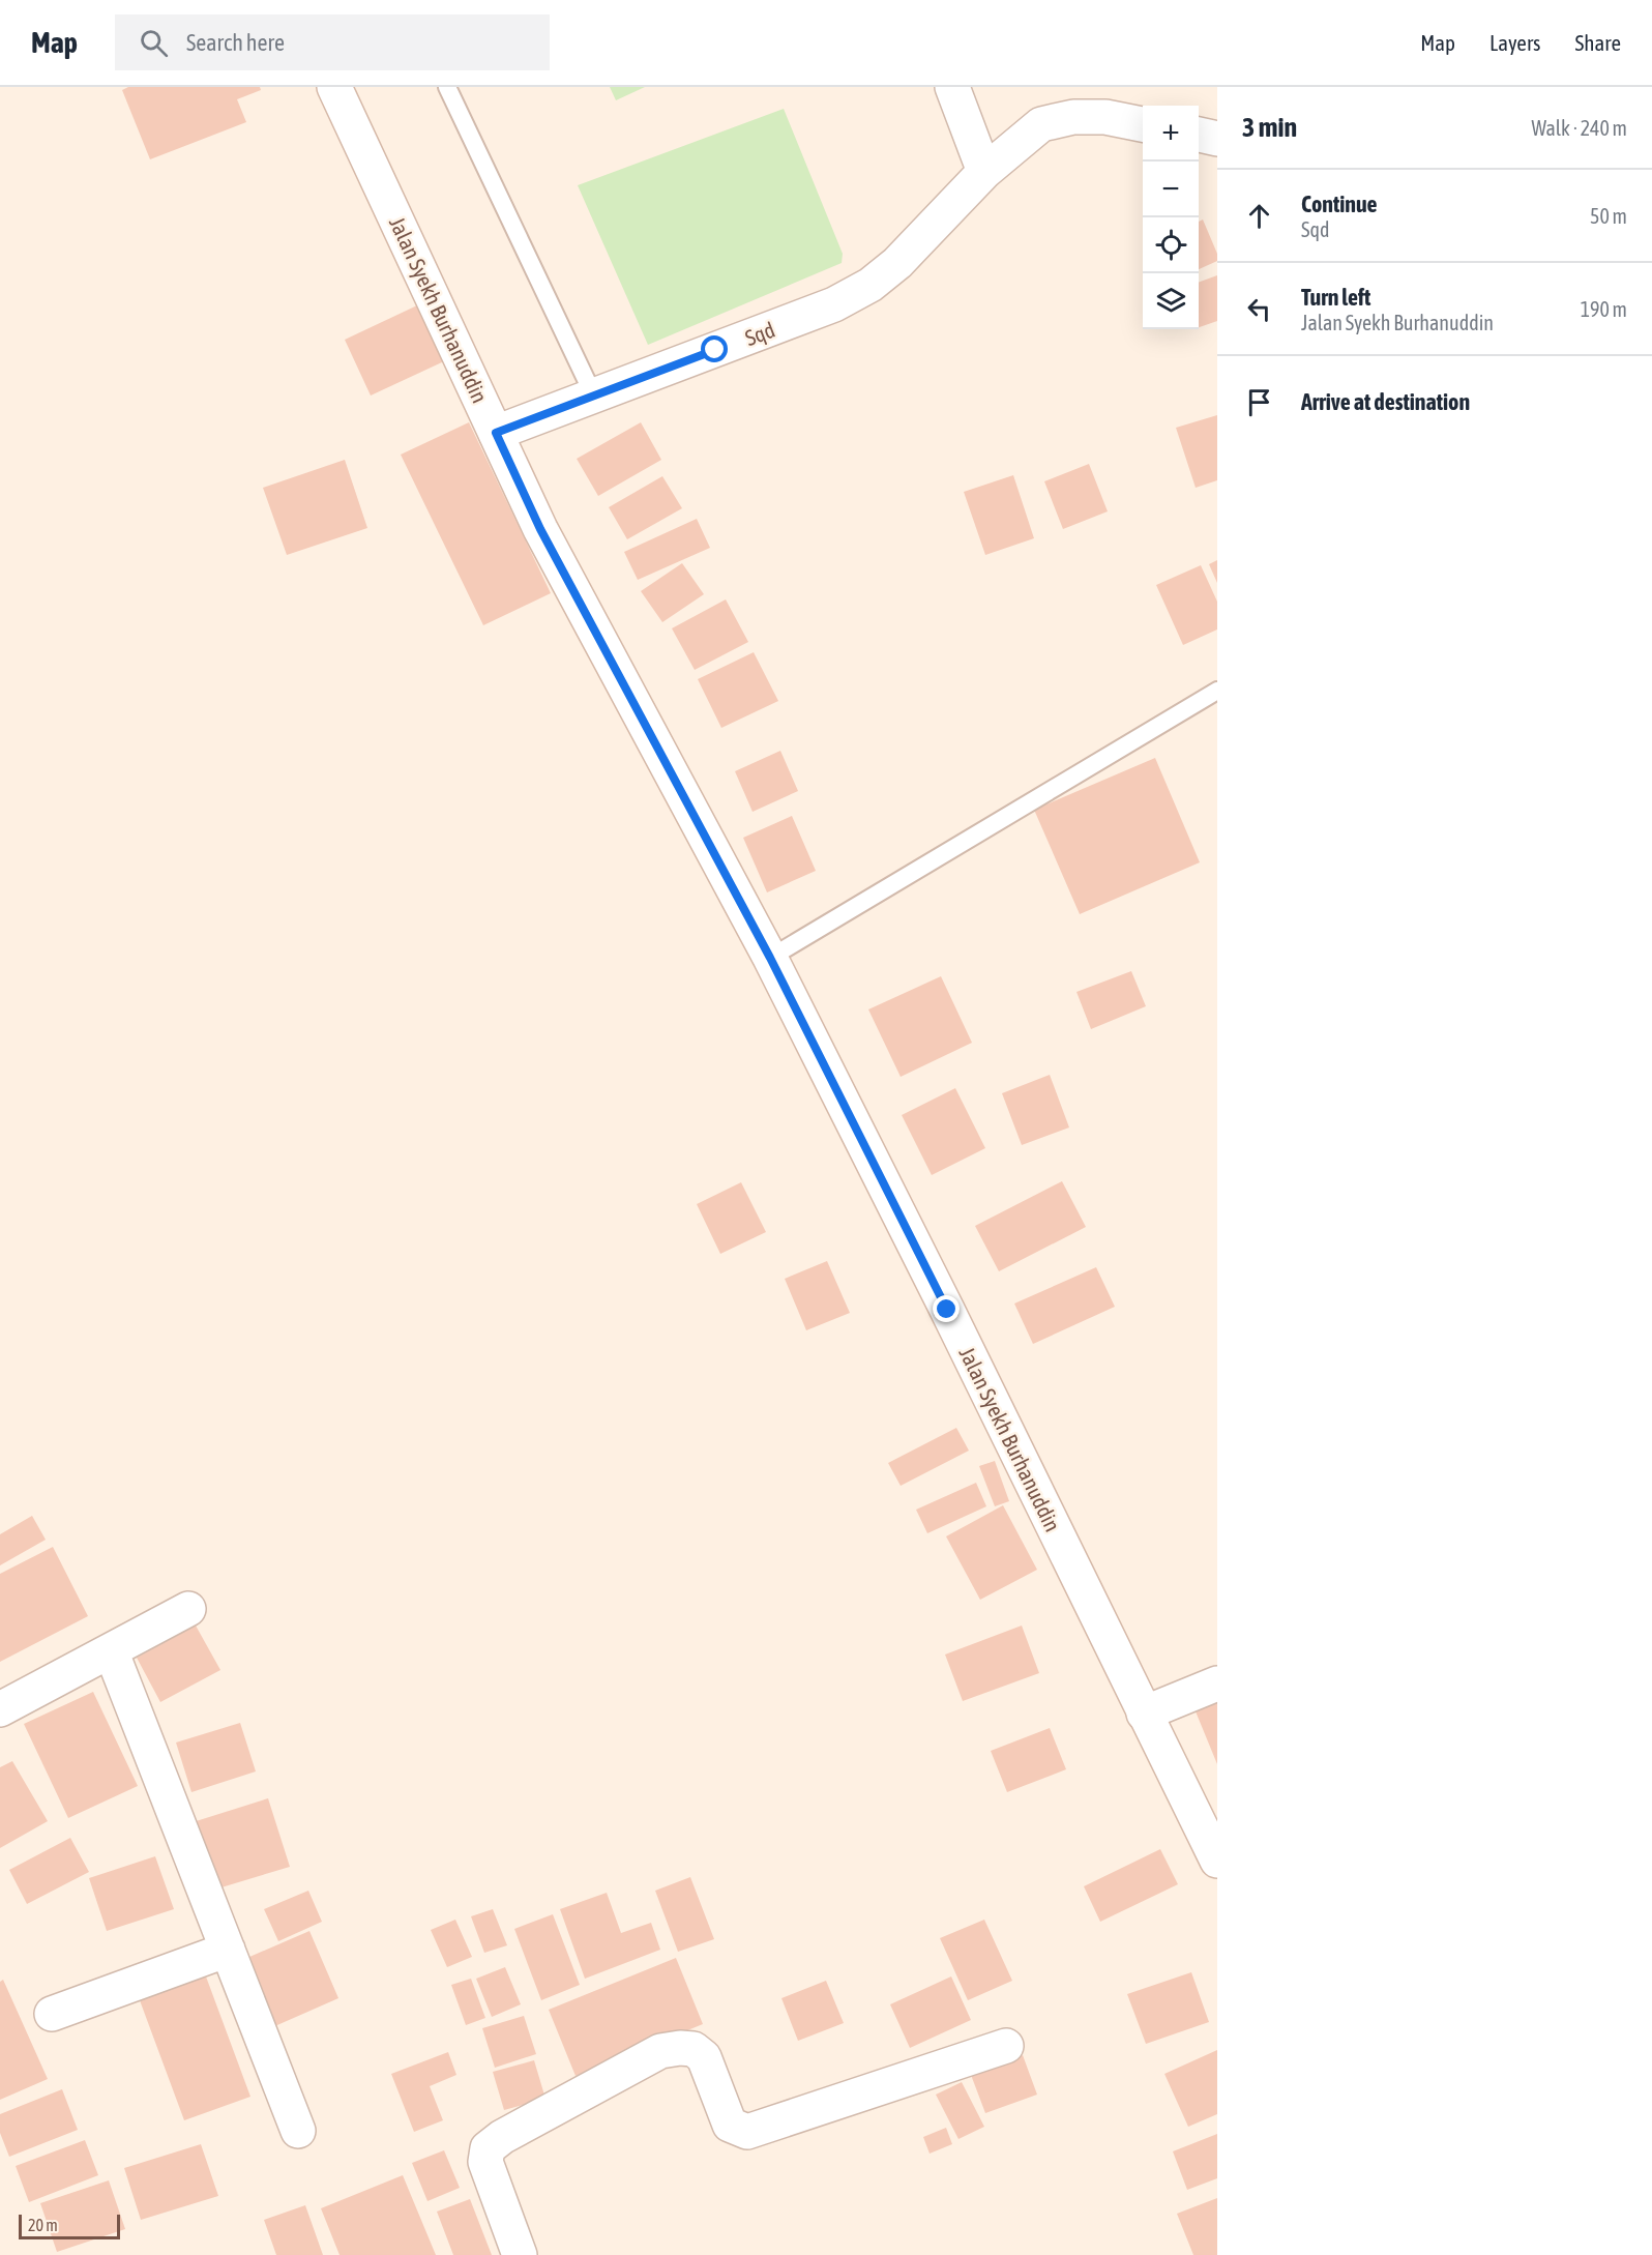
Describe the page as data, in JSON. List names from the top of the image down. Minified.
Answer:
{"streets":{"street":["Jalan Syekh Burhanuddin","Sqd"]},"crossings":[["Jalan Syekh Burhanuddin","Sqd"]],"scale_bar":"20 m","page":{"header":"Map","search":"Search here","nav":["Map","Layers","Share"],"heading":["3 min","Walk · 240 m"],"map_buttons":["+","−"],"list":[["Continue","Sqd","50 m"],["Turn left","Jalan Syekh Burhanuddin","190 m"],"Arrive at destination"],"scale":"20 m"}}
